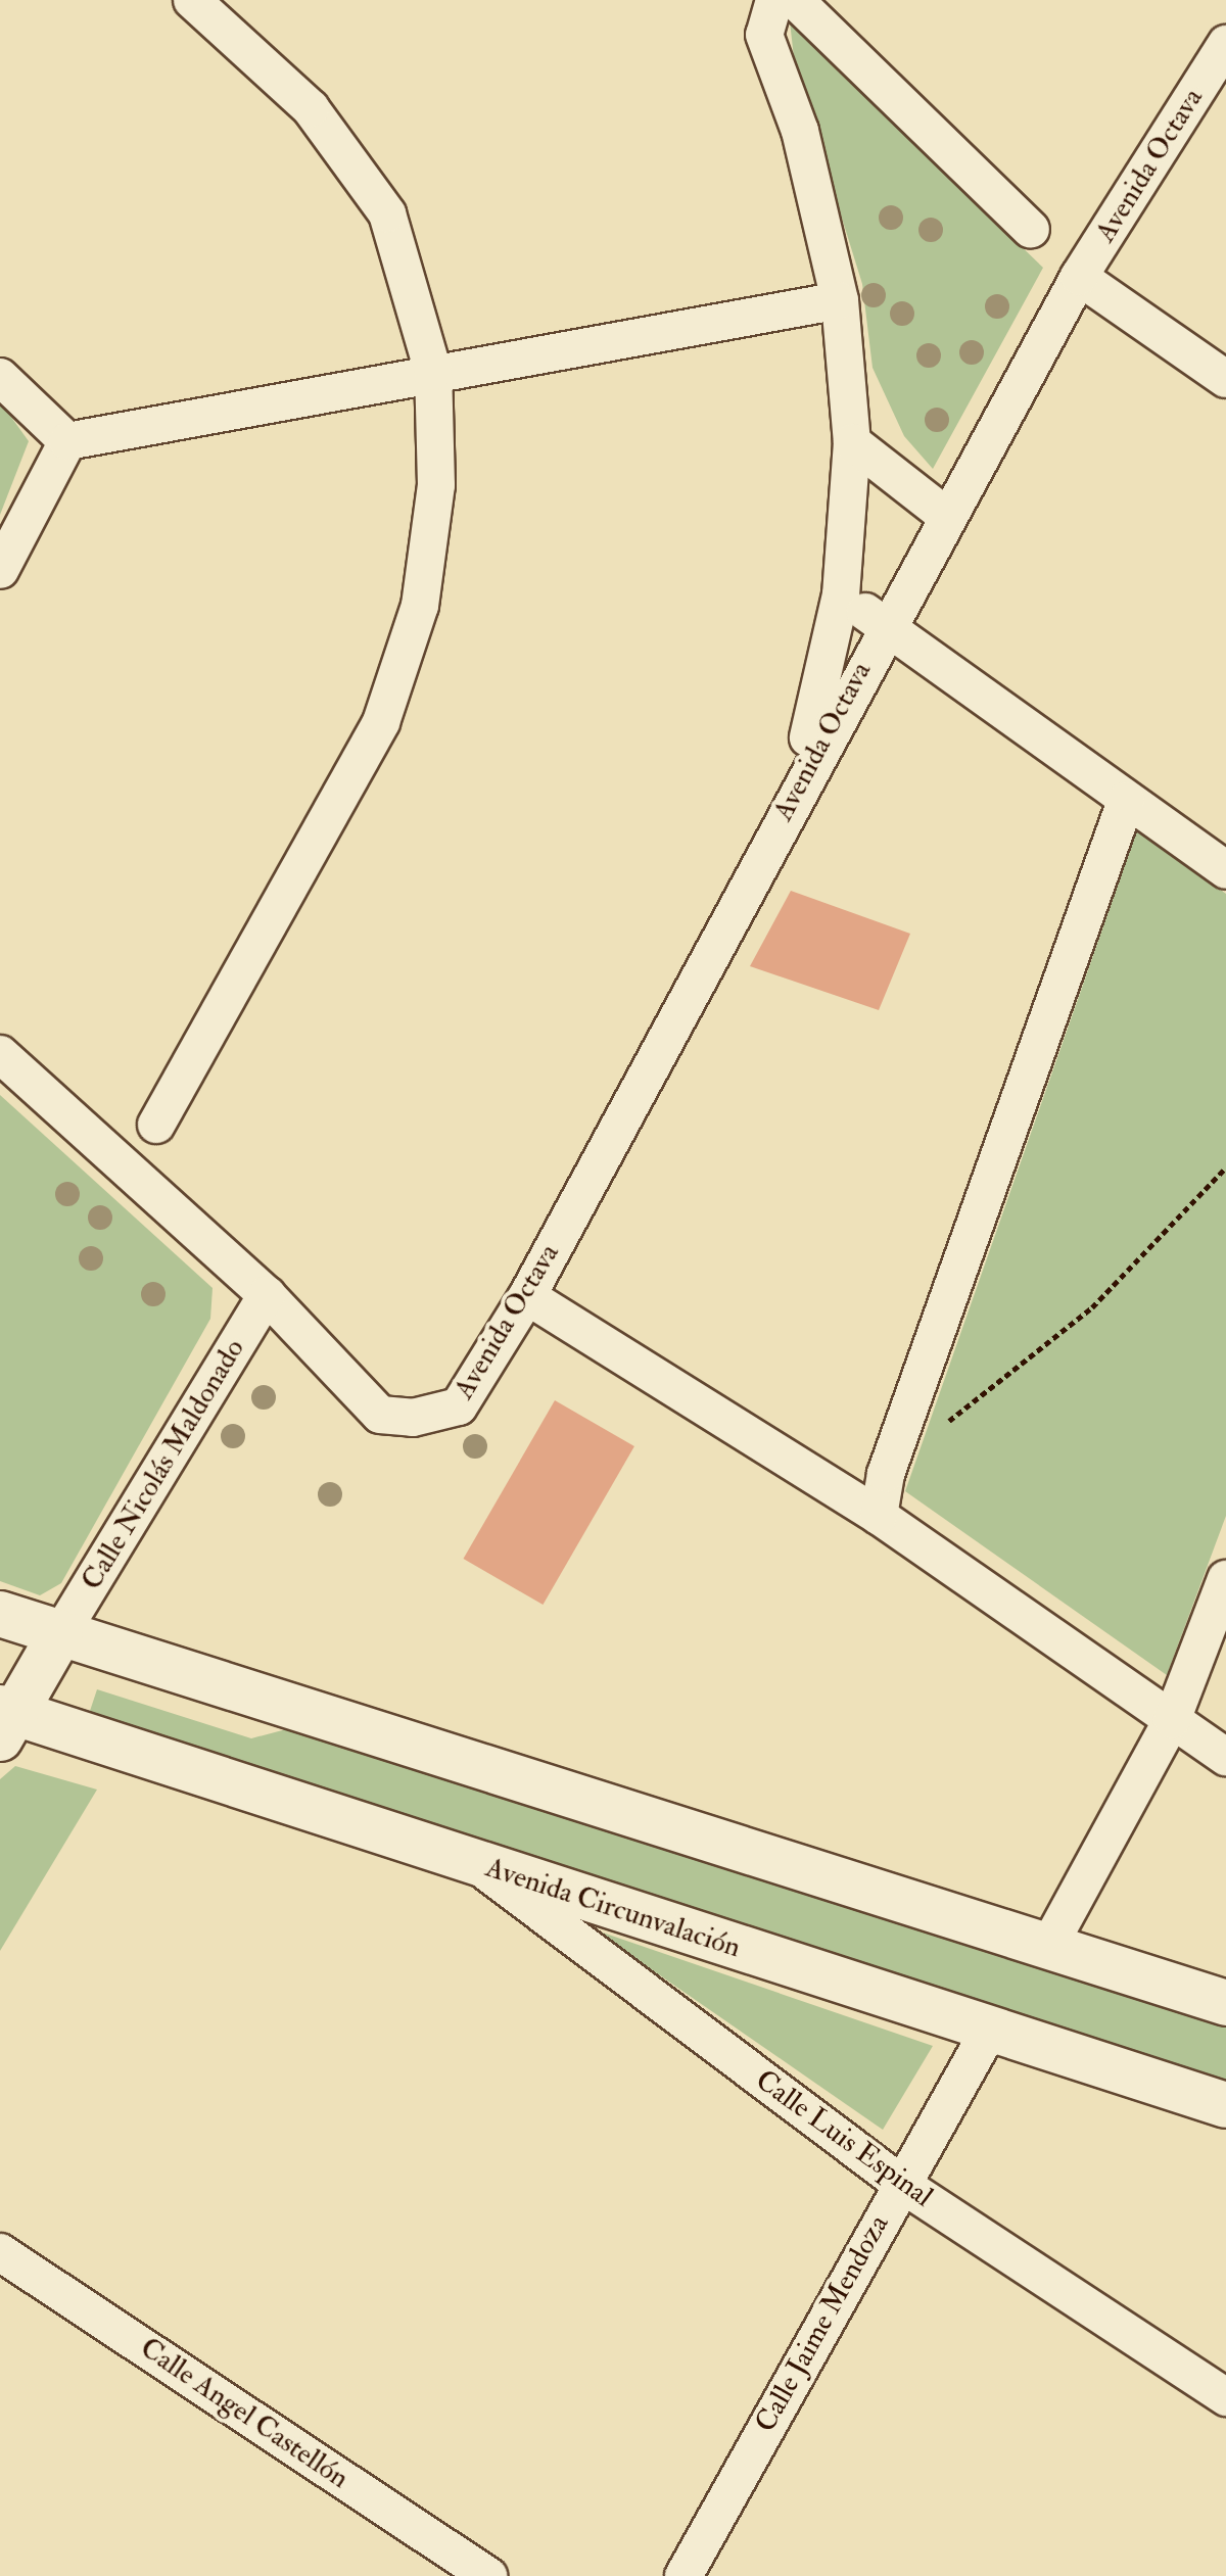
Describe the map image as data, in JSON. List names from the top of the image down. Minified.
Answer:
{"streets":{"main road":["Avenida Circunvalación"],"street":["Avenida Octava","Calle Nicolás Maldonado","Calle Luis Espinal","Calle Jaime Mendoza","Calle Angel Castellón"]},"crossings":[["Avenida Octava","Calle Nicolás Maldonado"],["Avenida Circunvalación","Calle Luis Espinal"],["Avenida Circunvalación","Calle Jaime Mendoza"],["Calle Luis Espinal","Calle Jaime Mendoza"]]}
